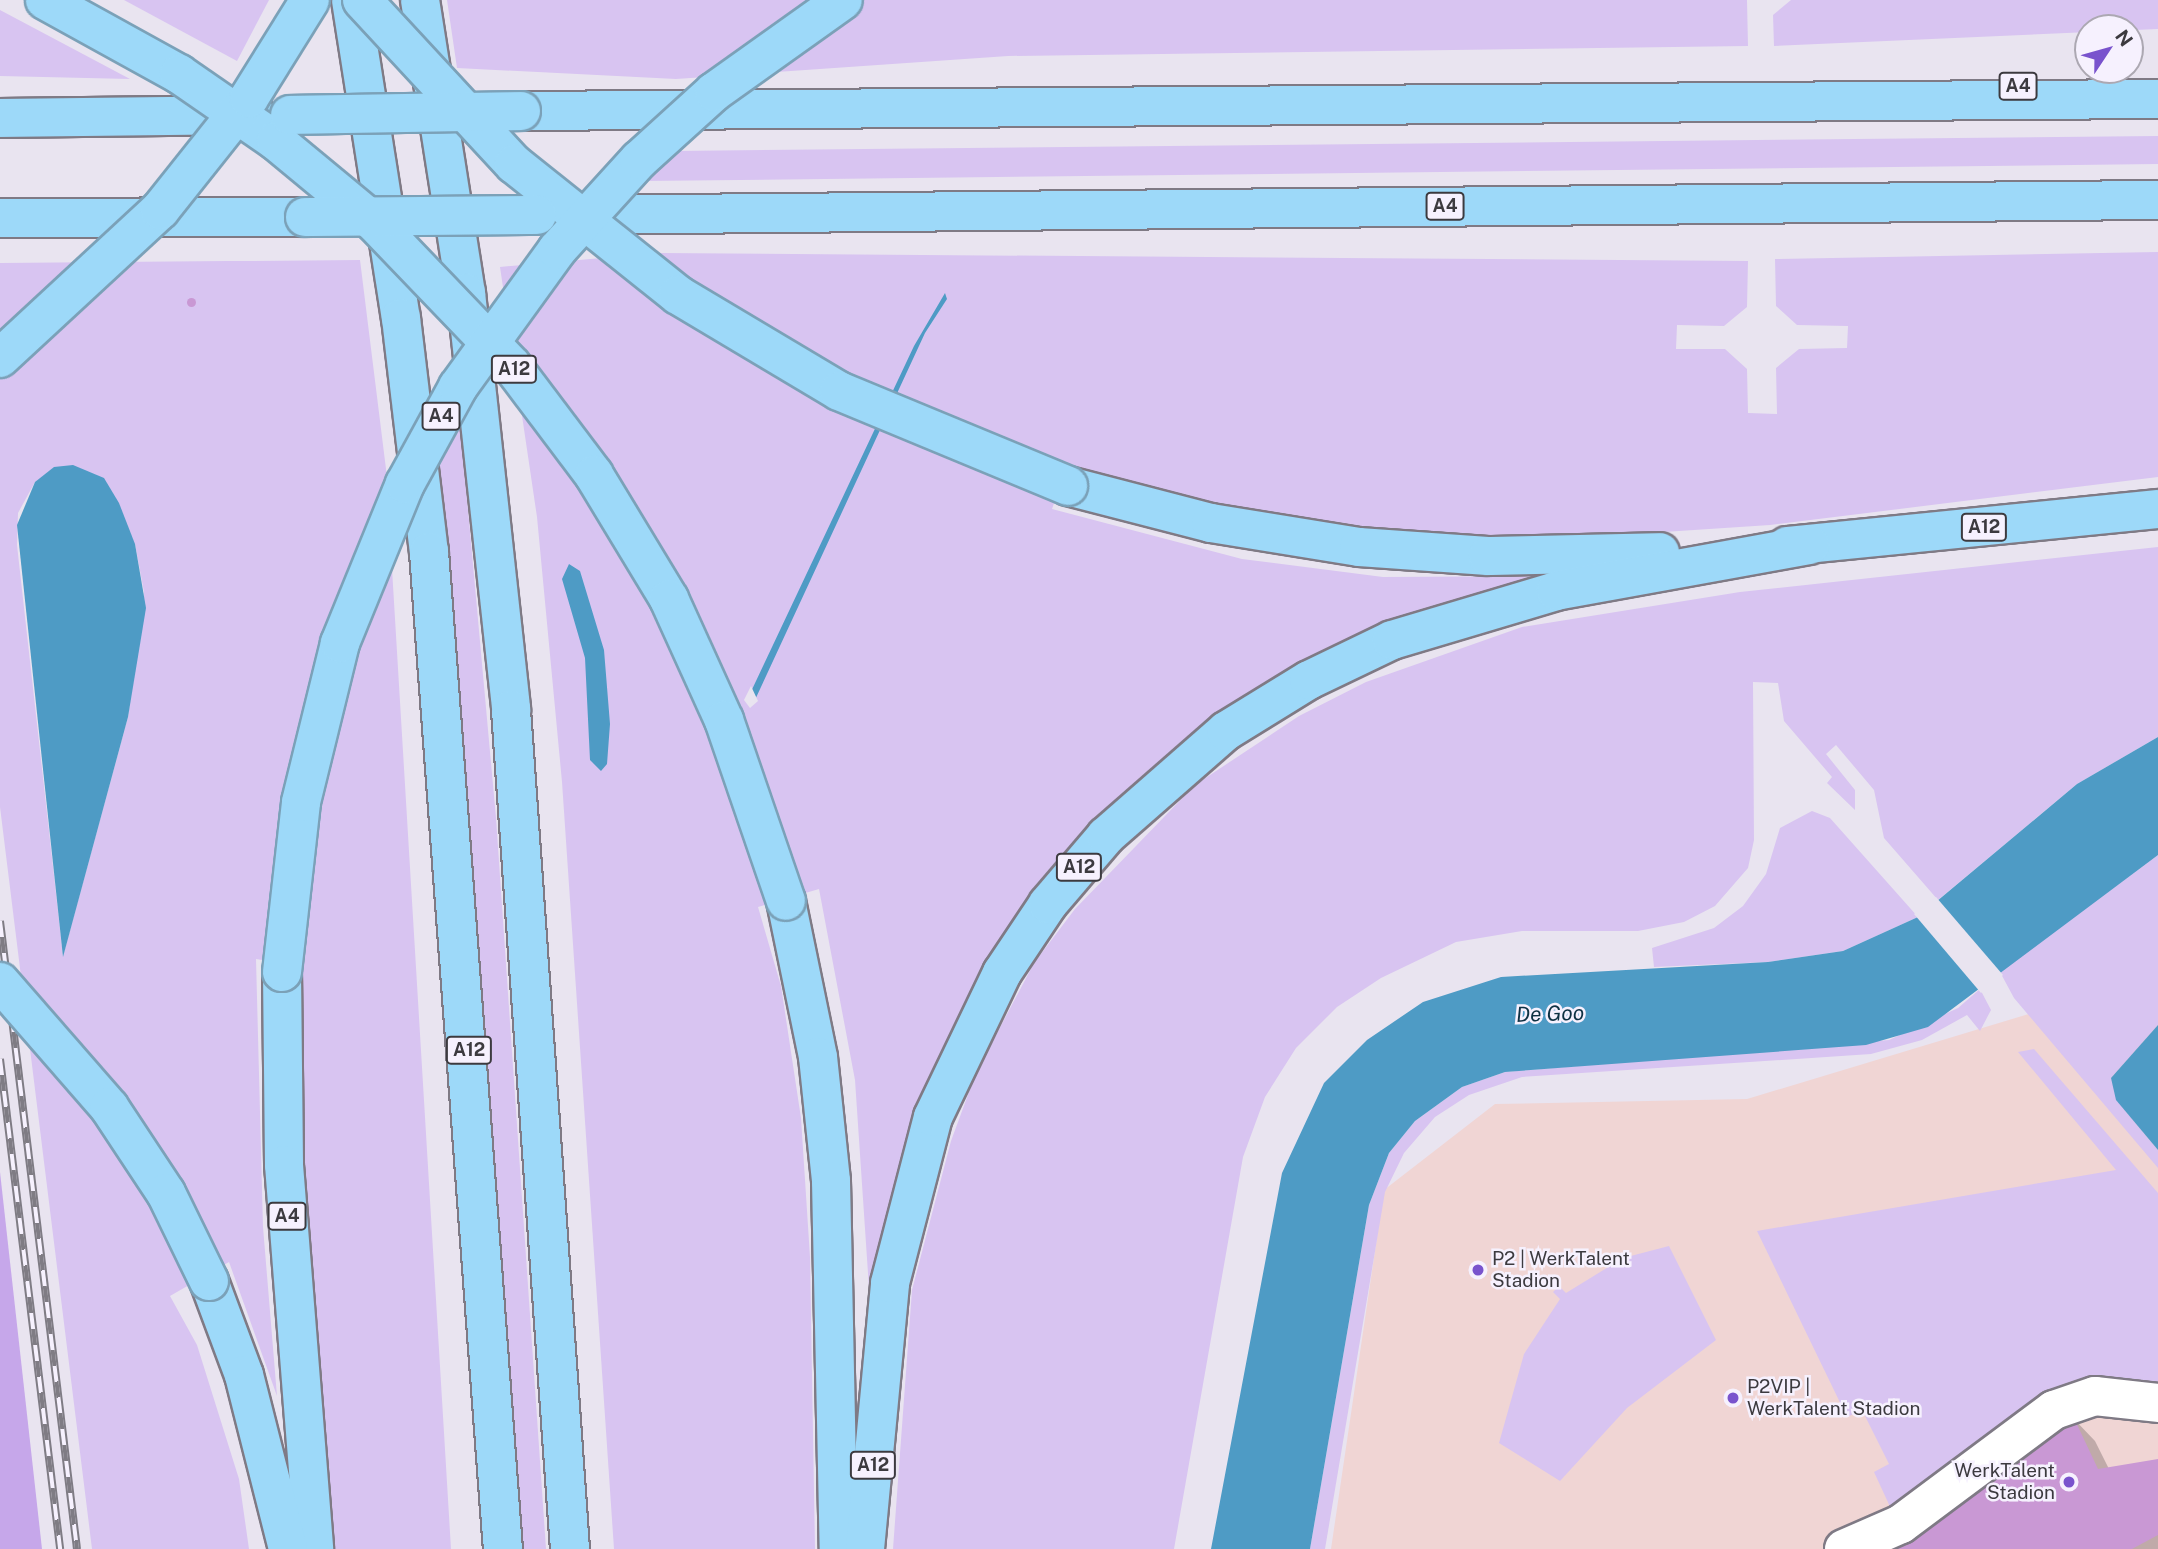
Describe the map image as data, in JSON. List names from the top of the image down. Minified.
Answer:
{"streets":{"highway":["A4","A12"]},"water":["De Goo"],"places":["P2 | WerkTalent Stadion","P2VIP | WerkTalent Stadion","WerkTalent Stadion"],"north":"top right"}
